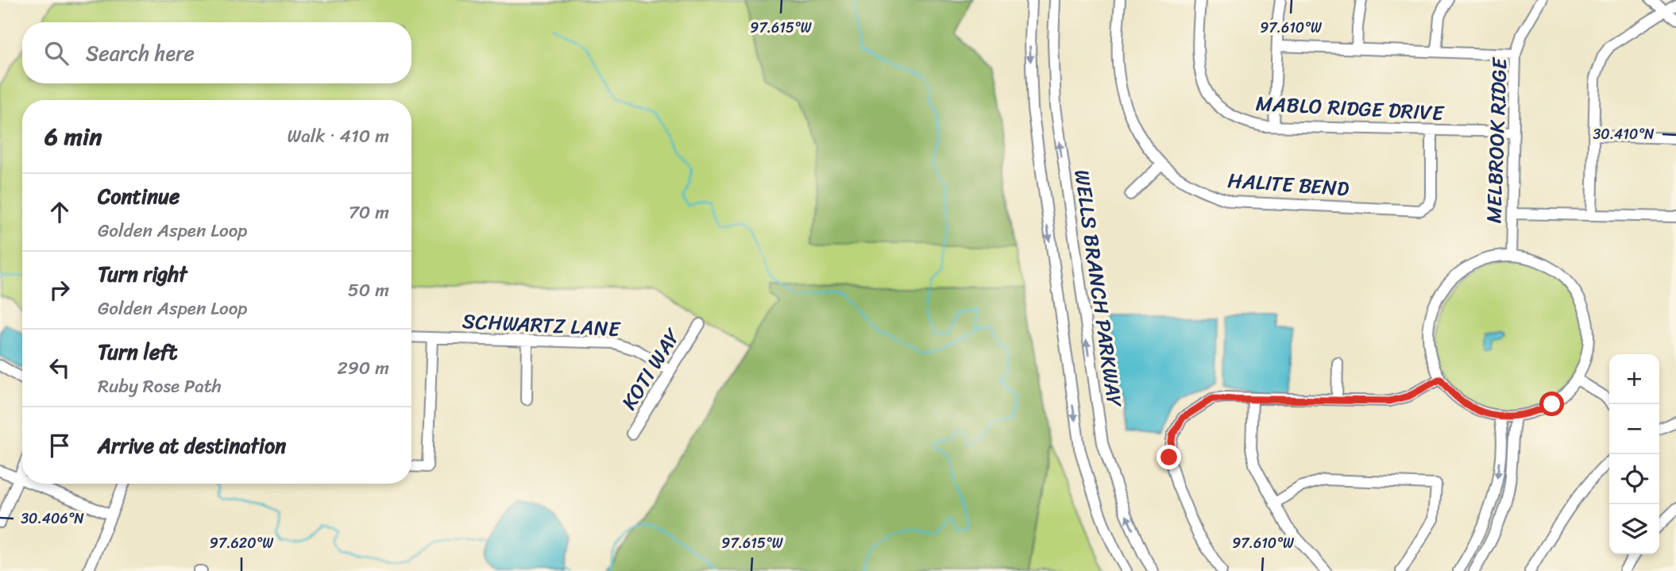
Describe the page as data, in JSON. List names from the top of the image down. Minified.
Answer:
{"streets":{"street":["MABLO RIDGE DRIVE","MELBROOK RIDGE","HALITE BEND","WELLS BRANCH PARKWAY","SCHWARTZ LANE","KOTI WAY"]},"crossings":[["MABLO RIDGE DRIVE","MELBROOK RIDGE"],["MABLO RIDGE DRIVE","HALITE BEND"],["SCHWARTZ LANE","KOTI WAY"]],"page":{"search":"Search here","heading":["6 min","Walk · 410 m"],"list":[["Continue","Golden Aspen Loop","70 m"],["Turn right","Golden Aspen Loop","50 m"],["Turn left","Ruby Rose Path","290 m"],"Arrive at destination"],"map_buttons":["+","−"]},"coordinates":["97.615°W","97.610°W","30.410°N","30.406°N","97.620°W"]}
